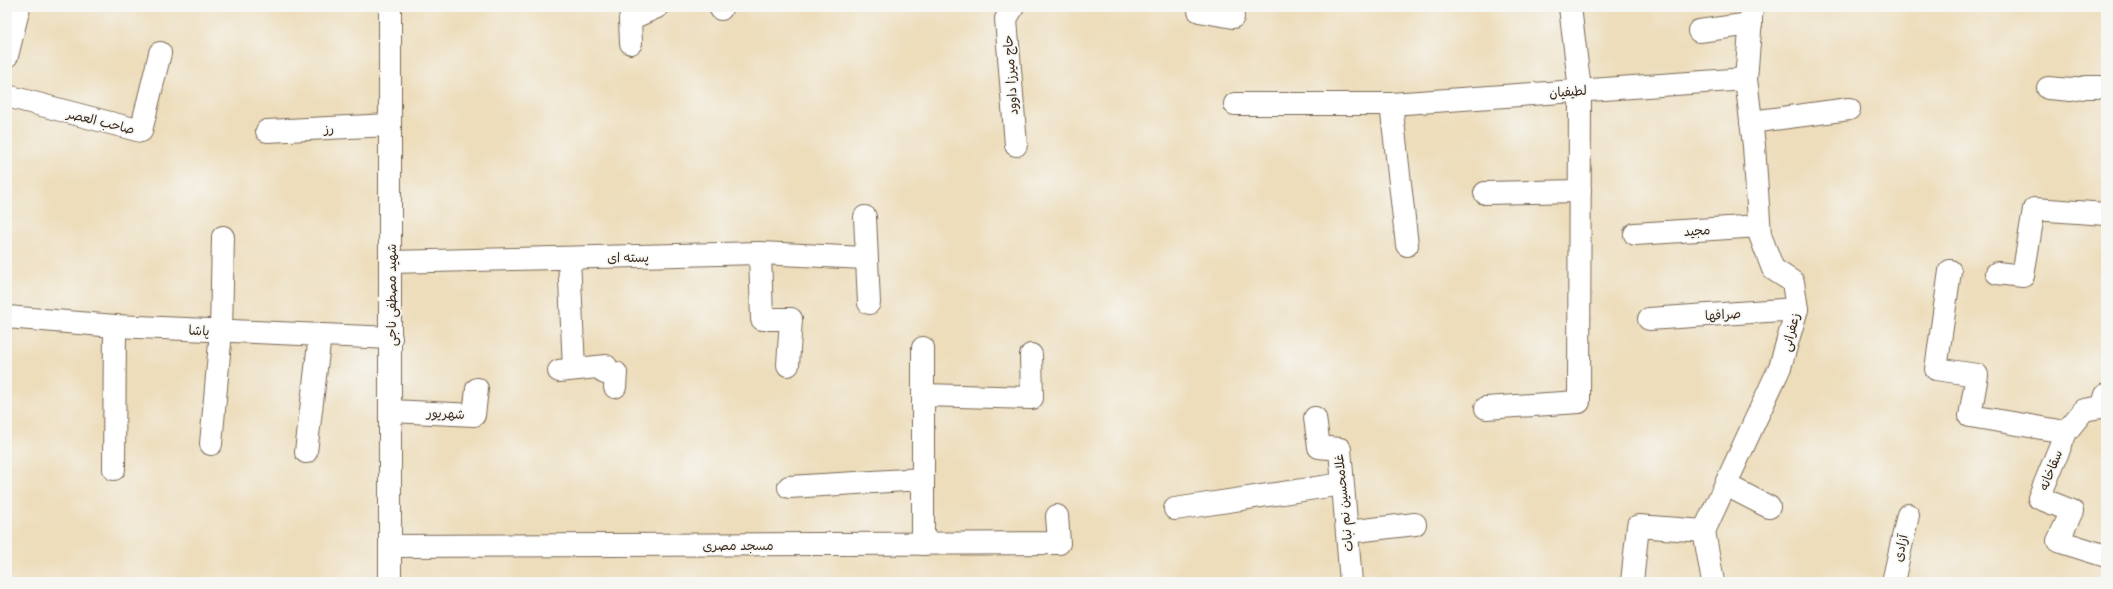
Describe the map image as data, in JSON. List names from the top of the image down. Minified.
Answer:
{"streets":{"street":["حاج میرزا داوود","لطیفیان","صاحب العصر","رز","مجید","پسته ای","شهید مصطفی ناجی","صرافها","پاشا","زعفرانی","شهریور","سقاخانه","غلامحسین نم نبات","مسجد مصری","آزادی"]},"crossings":[["لطیفیان","زعفرانی"],["رز","شهید مصطفی ناجی"],["مجید","زعفرانی"],["پسته ای","شهید مصطفی ناجی"],["شهید مصطفی ناجی","پاشا"],["شهید مصطفی ناجی","شهریور"],["شهید مصطفی ناجی","مسجد مصری"],["صرافها","زعفرانی"]]}
